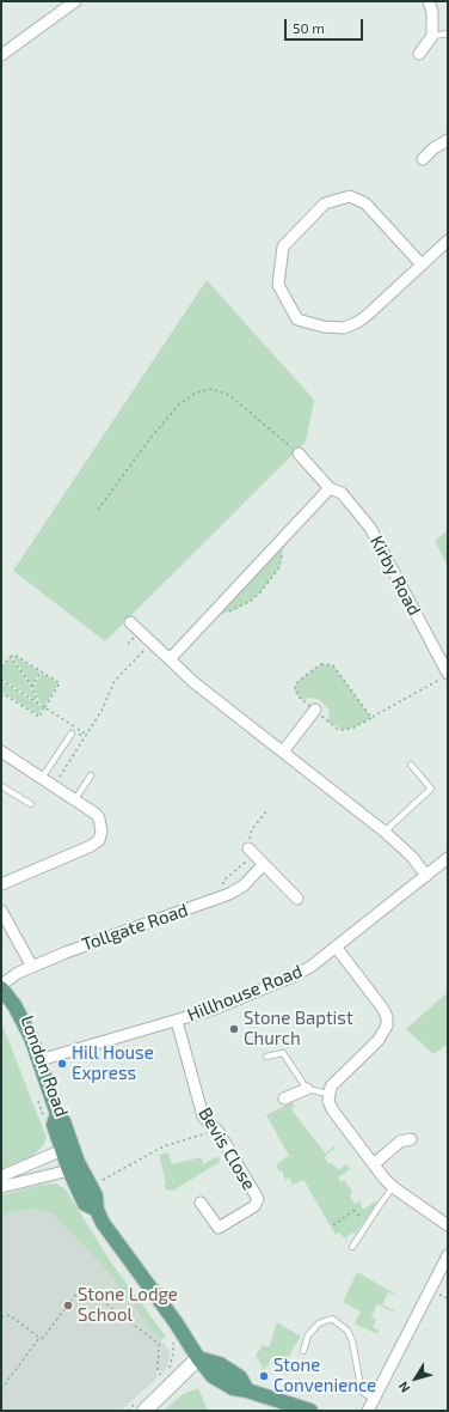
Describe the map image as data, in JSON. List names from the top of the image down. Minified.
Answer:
{"streets":{"main road":["London Road"],"street":["Kirby Road","Tollgate Road","Hillhouse Road","Bevis Close"]},"crossings":[["Tollgate Road","London Road"],["Hillhouse Road","London Road"],["Hillhouse Road","Bevis Close"]],"places":["Stone Baptist Church","Hill House Express","Stone Lodge School","Stone Convenience"],"scale_bar":"50 m","north":"bottom left"}
